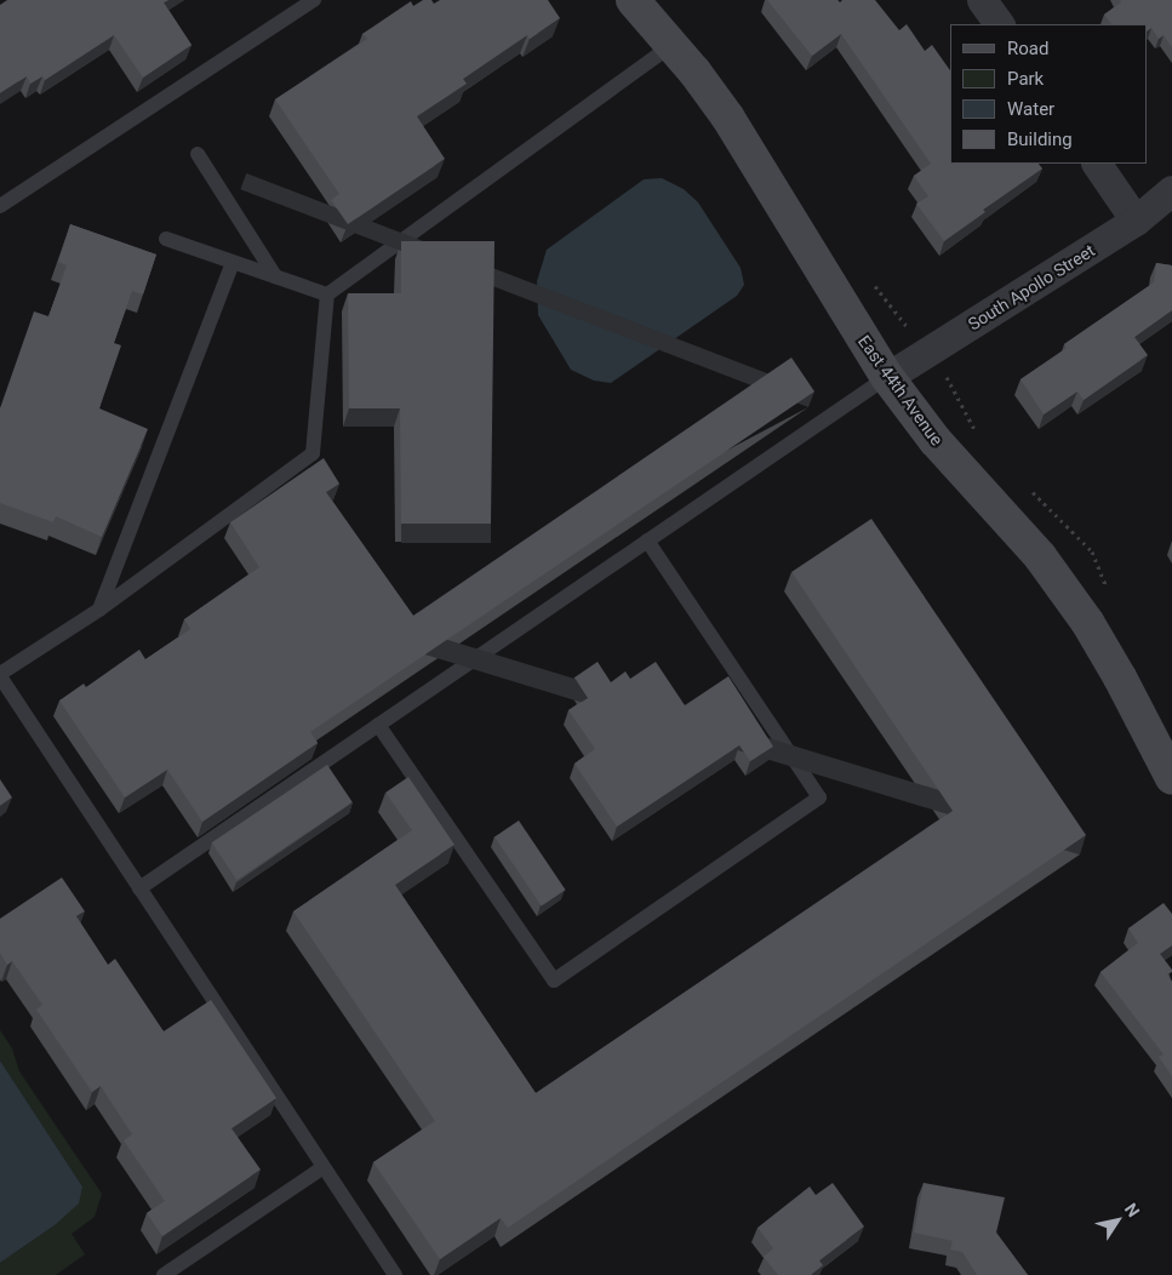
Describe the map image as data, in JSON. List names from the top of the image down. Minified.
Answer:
{"streets":{"street":["South Apollo Street","East 44th Avenue"]},"crossings":[["South Apollo Street","East 44th Avenue"]],"legend":["Road","Park","Water","Building"],"north":"top right"}
